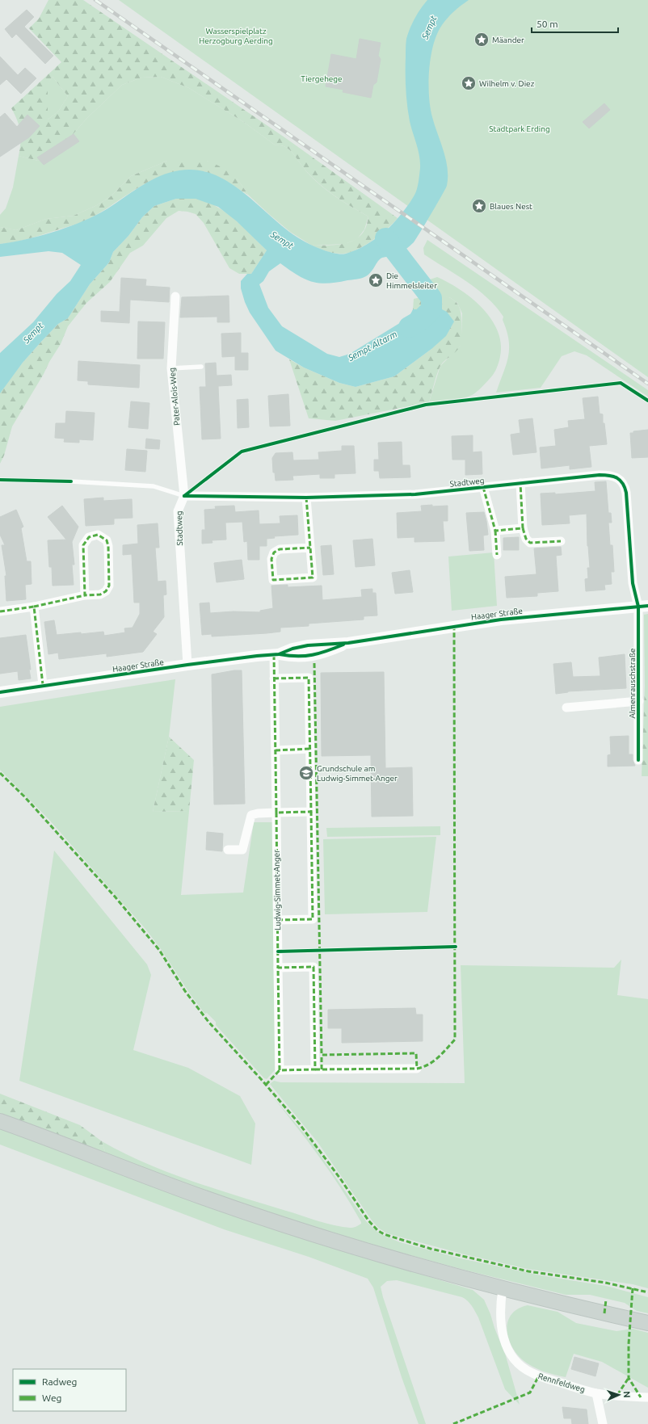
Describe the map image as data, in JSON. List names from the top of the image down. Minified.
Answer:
{"streets":{"street":["Pater-Alois-Weg","Stadtweg","Haager Straße","Almenrauschstraße","Ludwig-Simmet-Anger","Rennfeldweg"]},"crossings":[["Pater-Alois-Weg","Stadtweg"],["Stadtweg","Haager Straße"],["Stadtweg","Almenrauschstraße"],["Haager Straße","Almenrauschstraße"],["Haager Straße","Ludwig-Simmet-Anger"]],"water":["Sempt","Sempt Altarm"],"parks":["Wasserspielplatz Herzogburg Aerding","Tiergehege","Stadtpark Erding"],"places":{"place":["Mäander","Wilhelm v. Diez","Blaues Nest","Die Himmelsleiter"],"school or university":["Grundschule am Ludwig-Simmet-Anger"]},"legend":["Radweg","Weg"],"scale_bar":"50 m","north":"right"}
